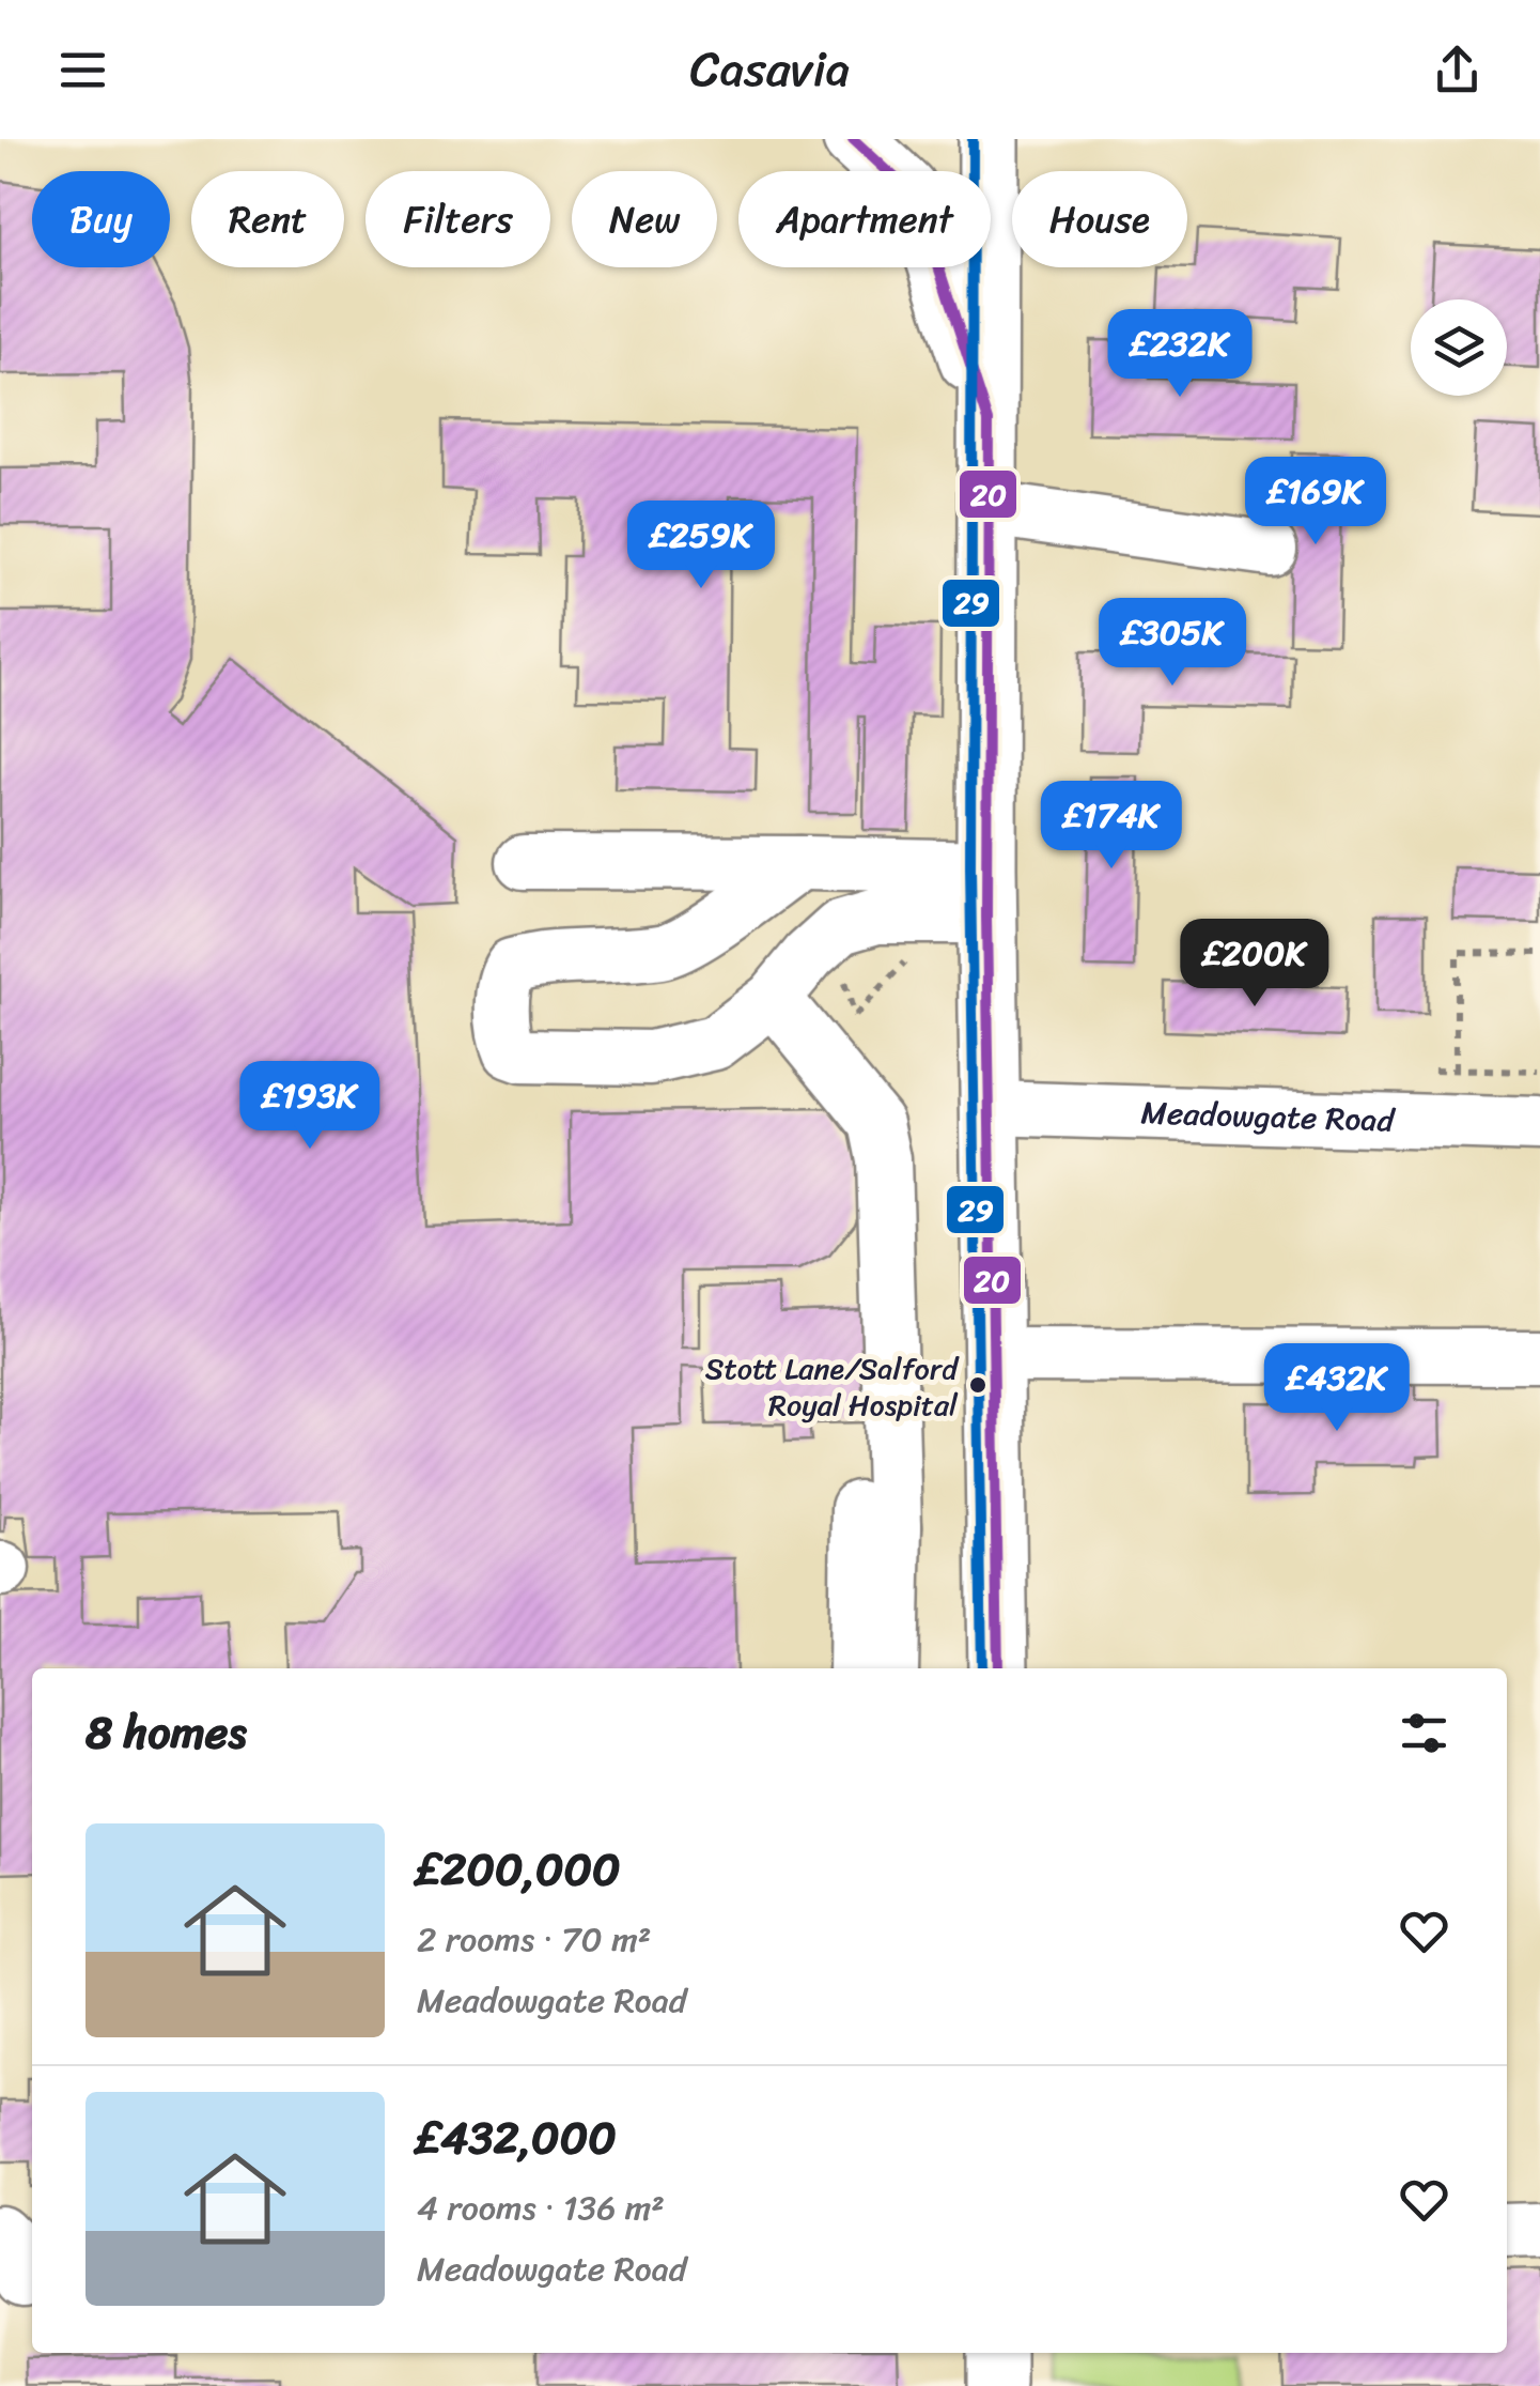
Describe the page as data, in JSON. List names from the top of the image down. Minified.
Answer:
{"streets":{"street":["Meadowgate Road"]},"places":["Stott Lane/Salford Royal Hospital"],"lines":["transit line 20","transit line 29"],"page":{"header":"Casavia","chip":["Buy","Rent","Filters","New","Apartment","House"],"price":["£232K","£169K","£259K","£305K","£174K","£200K","£193K","£432K"],"heading":"8 homes","list":[{"name":"£200,000","note":"2 rooms · 70 m² · Meadowgate Road"},{"name":"£432,000","note":"4 rooms · 136 m² · Meadowgate Road"}]}}
